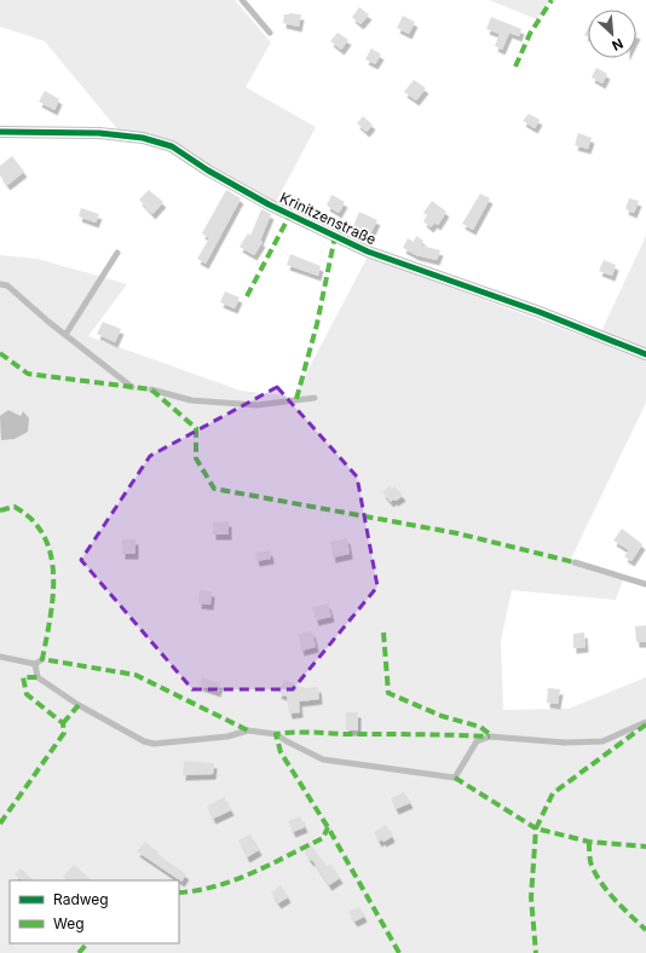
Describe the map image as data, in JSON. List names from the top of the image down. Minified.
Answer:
{"streets":{"street":["Krinitzenstraße"]},"legend":["Radweg","Weg"],"north":"bottom right"}
